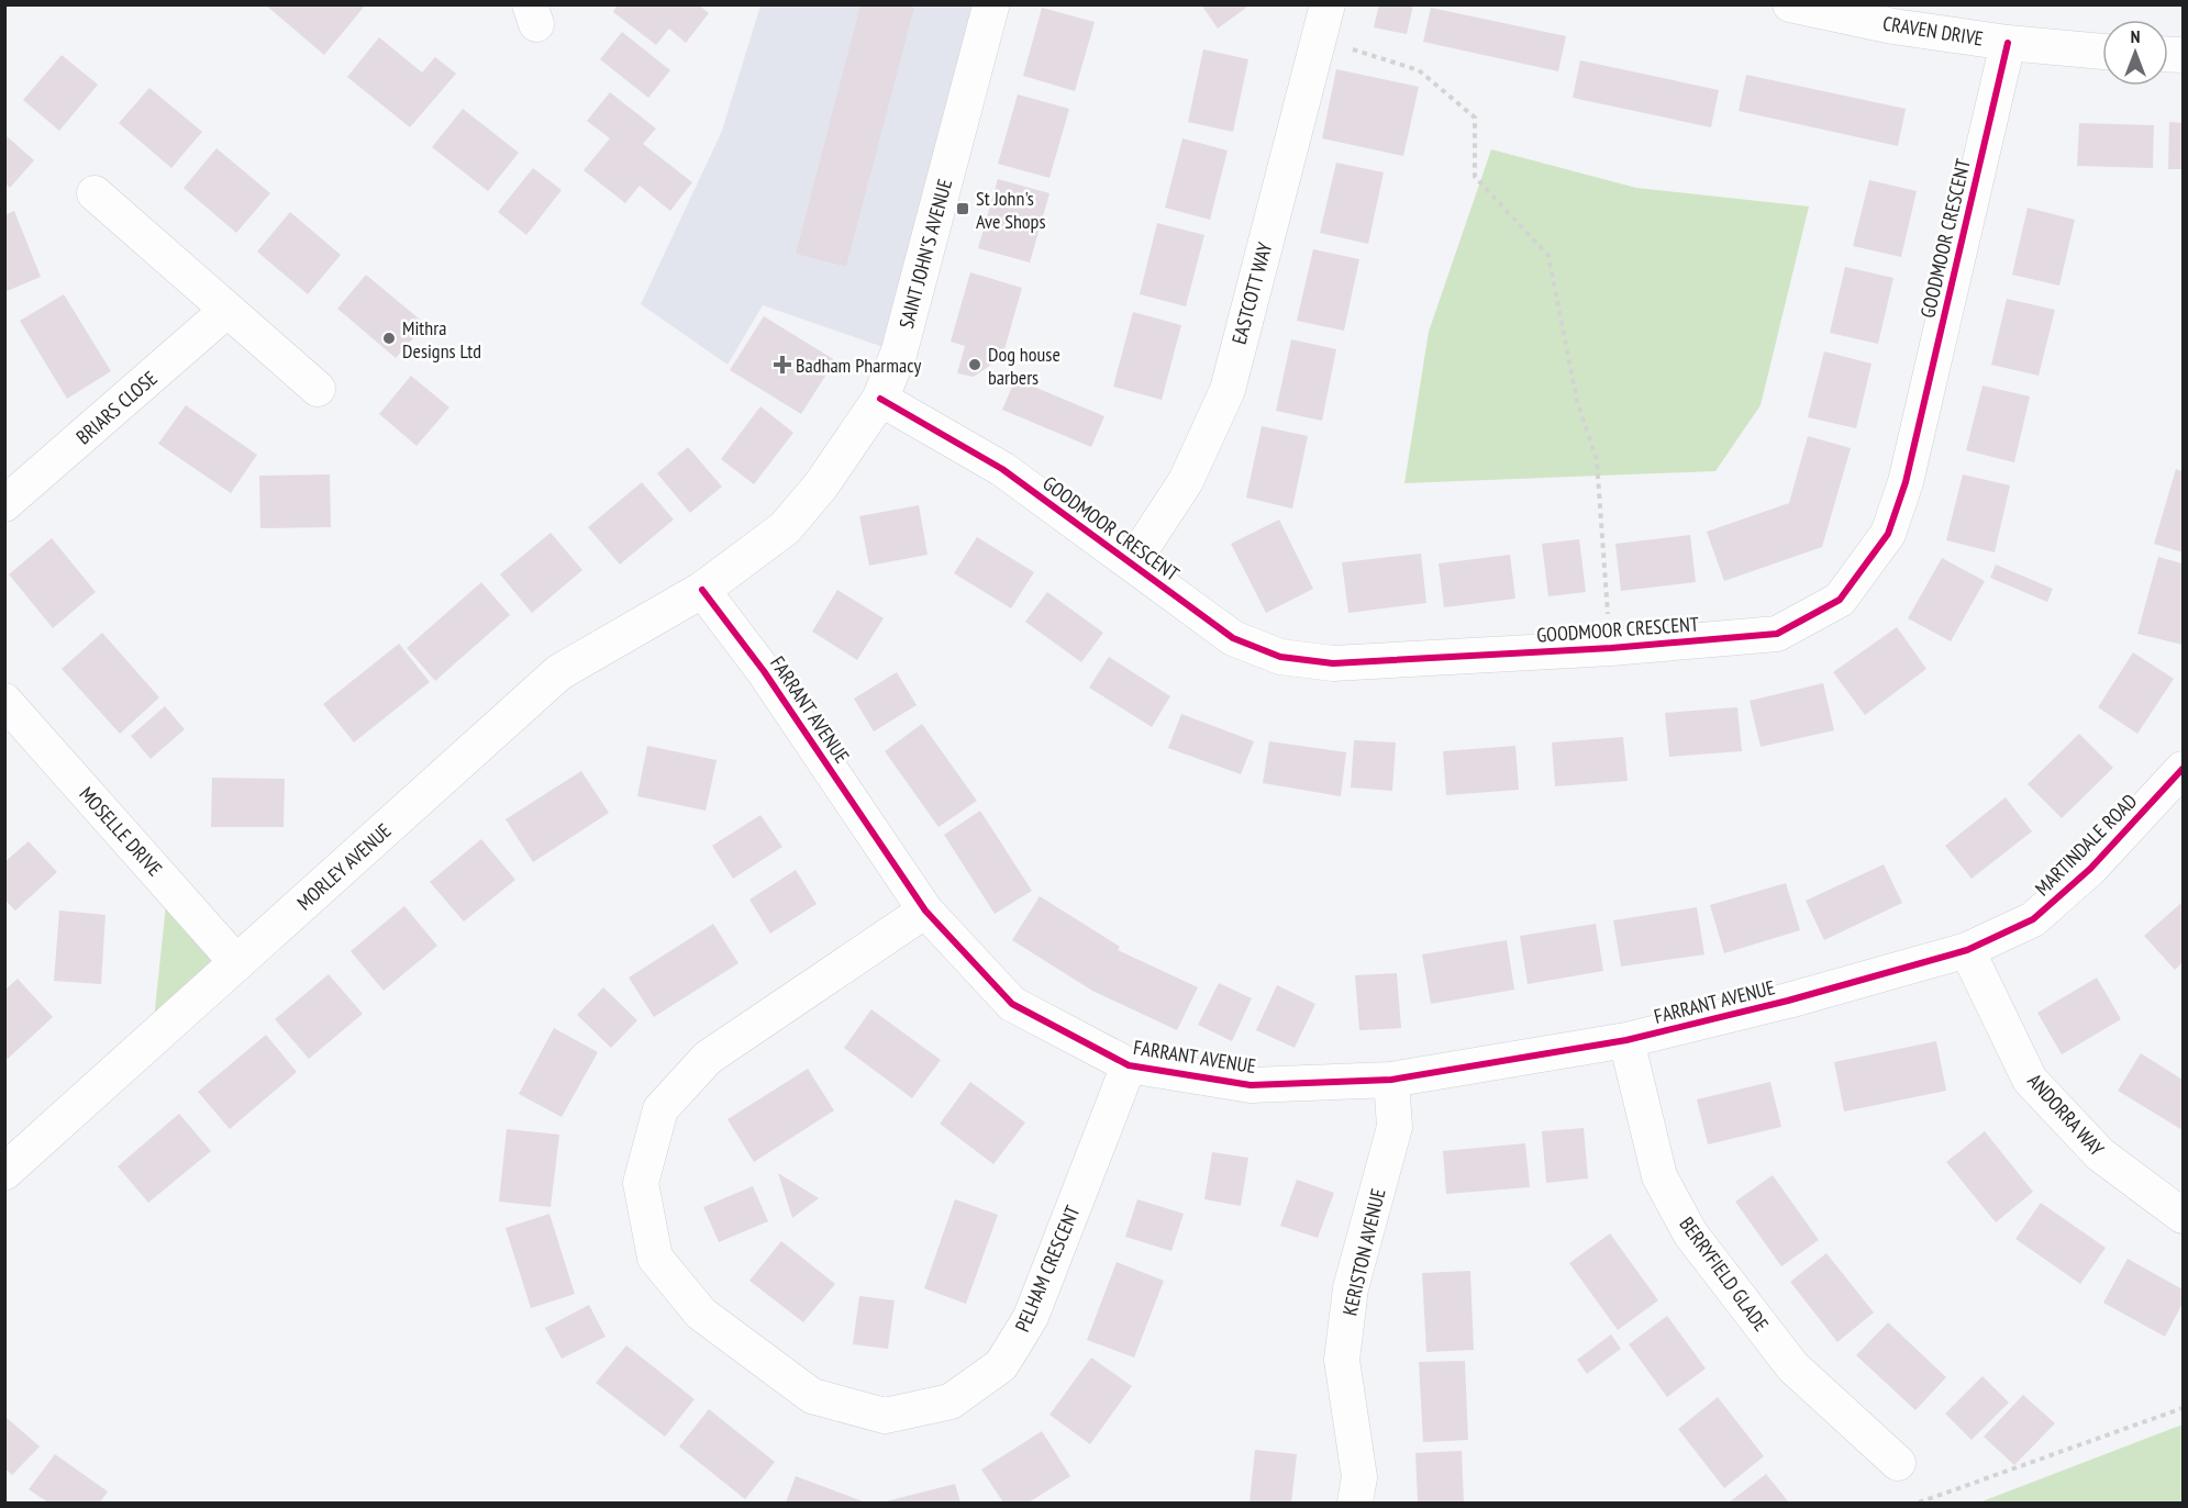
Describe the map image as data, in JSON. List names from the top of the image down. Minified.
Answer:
{"streets":{"street":["CRAVEN DRIVE","GOODMOOR CRESCENT","SAINT JOHN'S AVENUE","EASTCOTT WAY","BRIARS CLOSE","FARRANT AVENUE","MOSELLE DRIVE","MARTINDALE ROAD","MORLEY AVENUE","ANDORRA WAY","KERISTON AVENUE","PELHAM CRESCENT","BERRYFIELD GLADE"]},"crossings":[["CRAVEN DRIVE","GOODMOOR CRESCENT"],["GOODMOOR CRESCENT","SAINT JOHN'S AVENUE"],["GOODMOOR CRESCENT","EASTCOTT WAY"],["SAINT JOHN'S AVENUE","FARRANT AVENUE"],["SAINT JOHN'S AVENUE","MORLEY AVENUE"],["FARRANT AVENUE","MARTINDALE ROAD"],["FARRANT AVENUE","MORLEY AVENUE"],["FARRANT AVENUE","ANDORRA WAY"],["FARRANT AVENUE","KERISTON AVENUE"],["FARRANT AVENUE","PELHAM CRESCENT"],["FARRANT AVENUE","BERRYFIELD GLADE"],["MOSELLE DRIVE","MORLEY AVENUE"],["MARTINDALE ROAD","ANDORRA WAY"]],"places":{"transit":["St John's Ave Shops"],"other":["Mithra Designs Ltd","Dog house barbers"],"health":["Badham Pharmacy"]},"north":"top"}
